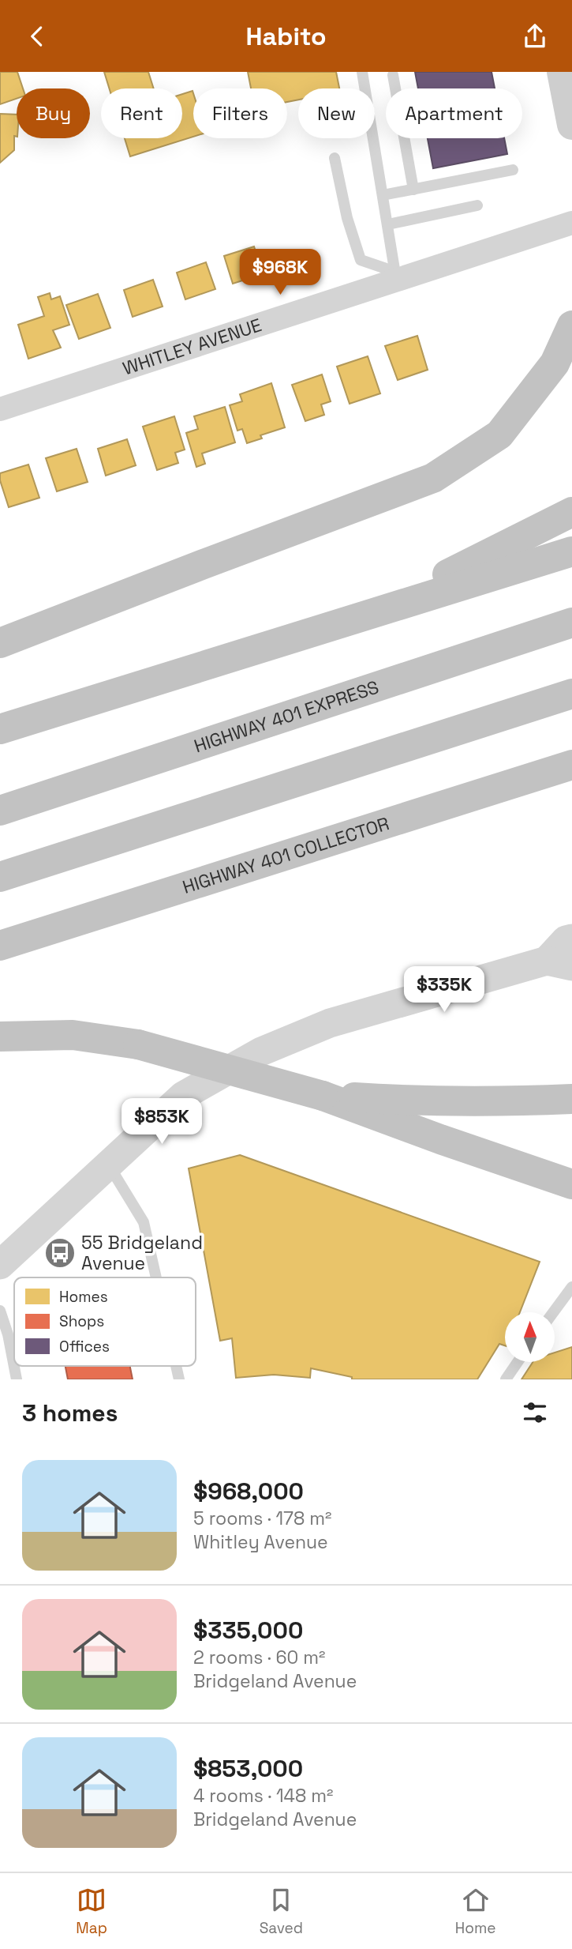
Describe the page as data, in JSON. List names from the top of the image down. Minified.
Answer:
{"streets":{"highway":["HIGHWAY 401 EXPRESS","HIGHWAY 401 COLLECTOR"],"street":["WHITLEY AVENUE"]},"places":{"bus stop":["55 Bridgeland Avenue"]},"legend":["Homes","Shops","Offices"],"north":"top","page":{"header":"Habito","chip":["Buy","Rent","Filters","New","Apartment"],"price":["$968K","$335K","$853K"],"heading":"3 homes","list":[{"name":"$968,000","note":"5 rooms · 178 m² · Whitley Avenue"},{"name":"$335,000","note":"2 rooms · 60 m² · Bridgeland Avenue"},{"name":"$853,000","note":"4 rooms · 148 m² · Bridgeland Avenue"}],"tabs":["Map","Saved","Home"]}}
